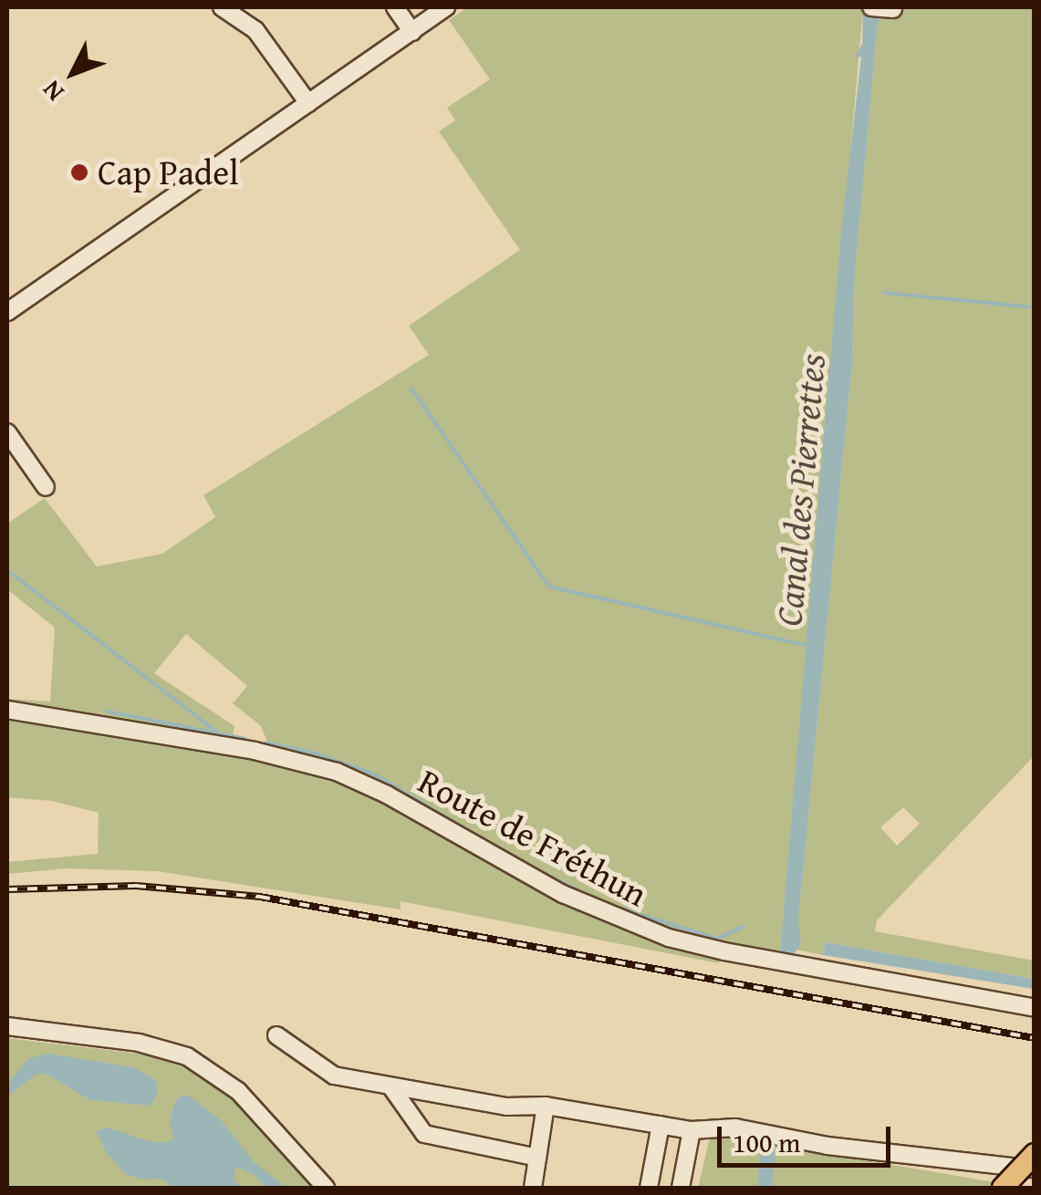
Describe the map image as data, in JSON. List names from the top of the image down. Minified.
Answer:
{"streets":{"street":["Route de Fréthun"]},"water":["Canal des Pierrettes"],"places":["Cap Padel"],"scale_bar":"100 m","north":"bottom left"}
